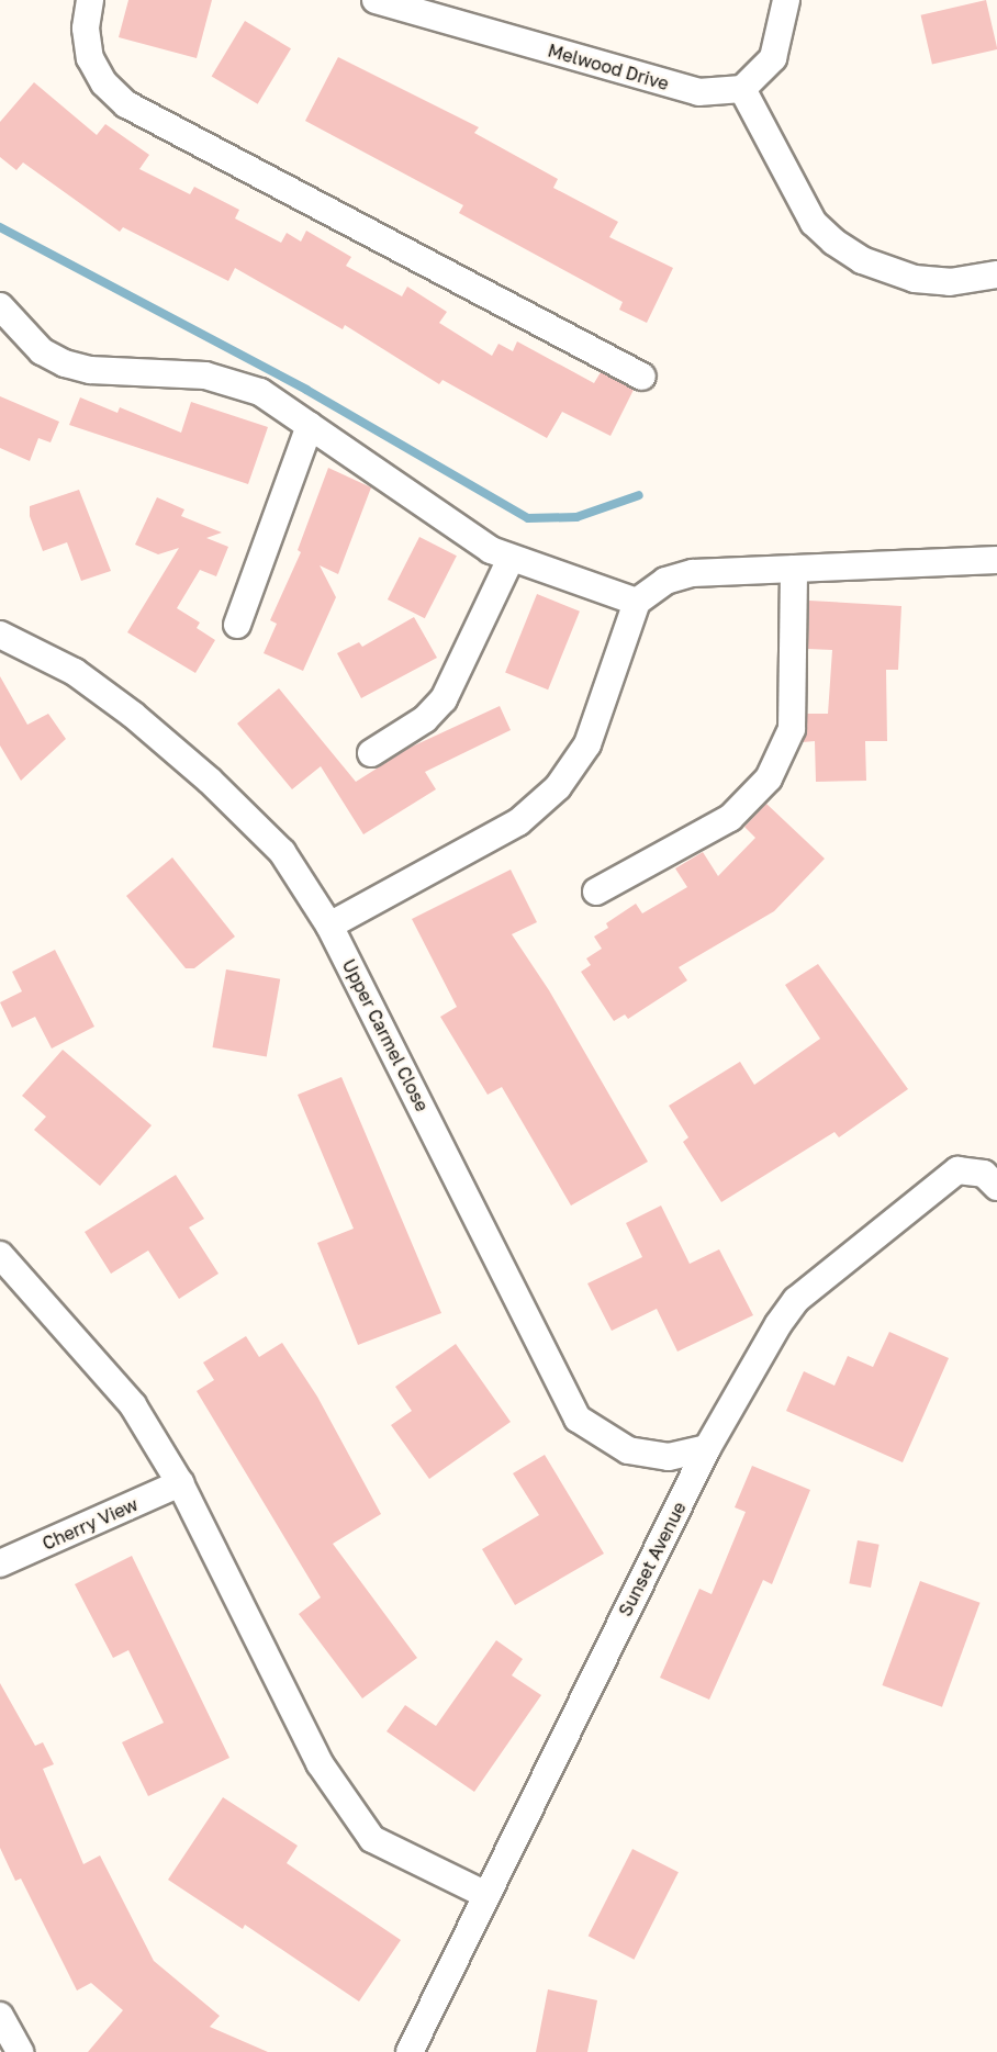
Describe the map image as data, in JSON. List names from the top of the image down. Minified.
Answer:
{"streets":{"street":["Melwood Drive","Upper Carmel Close","Cherry View","Sunset Avenue"]},"crossings":[["Upper Carmel Close","Sunset Avenue"]]}
